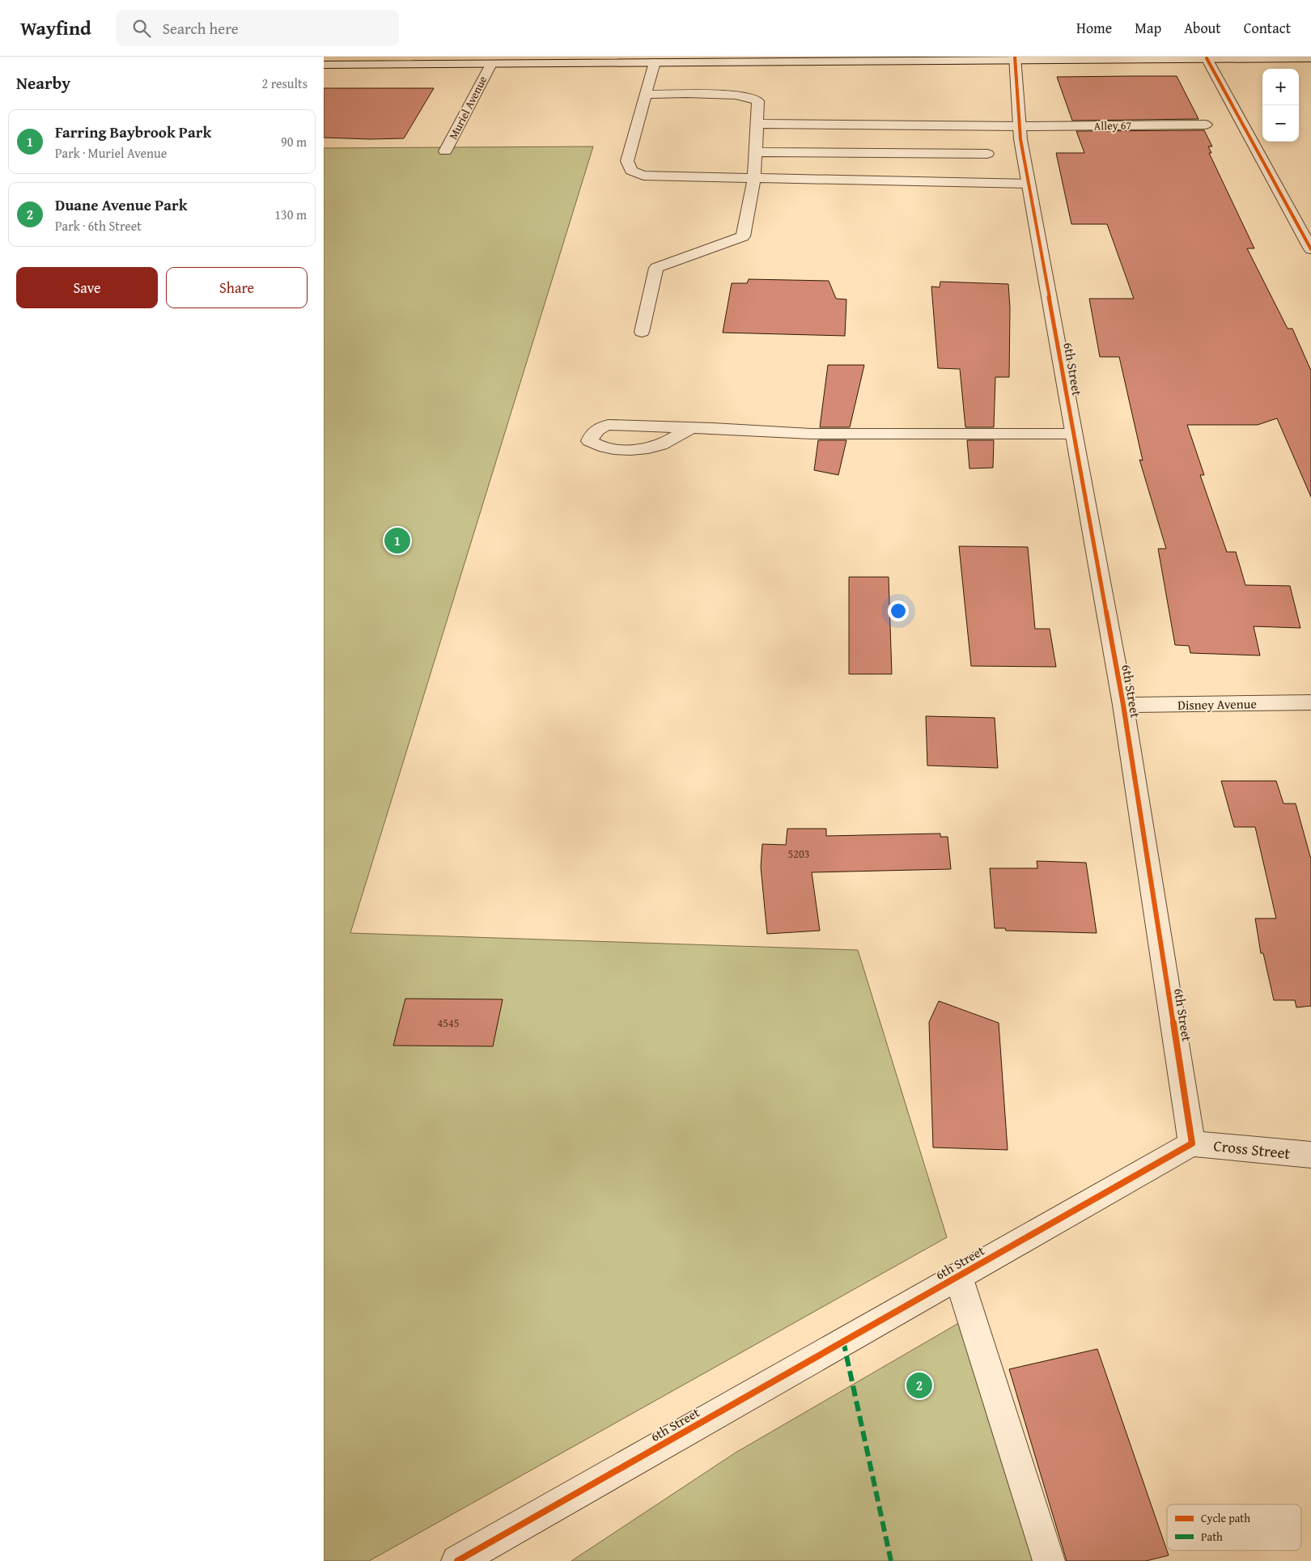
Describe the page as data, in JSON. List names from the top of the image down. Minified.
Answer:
{"streets":{"street":["Muriel Avenue","Alley 67","6th Street","Disney Avenue","Cross Street"]},"crossings":[["Alley 67","6th Street"],["6th Street","Disney Avenue"],["6th Street","Cross Street"]],"house_numbers":["5203","4545"],"legend":["Cycle path","Path"],"page":{"header":"Wayfind","search":"Search here","nav":["Home","Map","About","Contact"],"heading":["Nearby","2 results"],"map_buttons":["+","−"],"list":[{"mark":"1","name":"Farring Baybrook Park","note":"Park · Muriel Avenue","value":"90 m"},{"mark":"2","name":"Duane Avenue Park","note":"Park · 6th Street","value":"130 m"}],"buttons":["Save","Share"],"pins":["1","2"]}}
